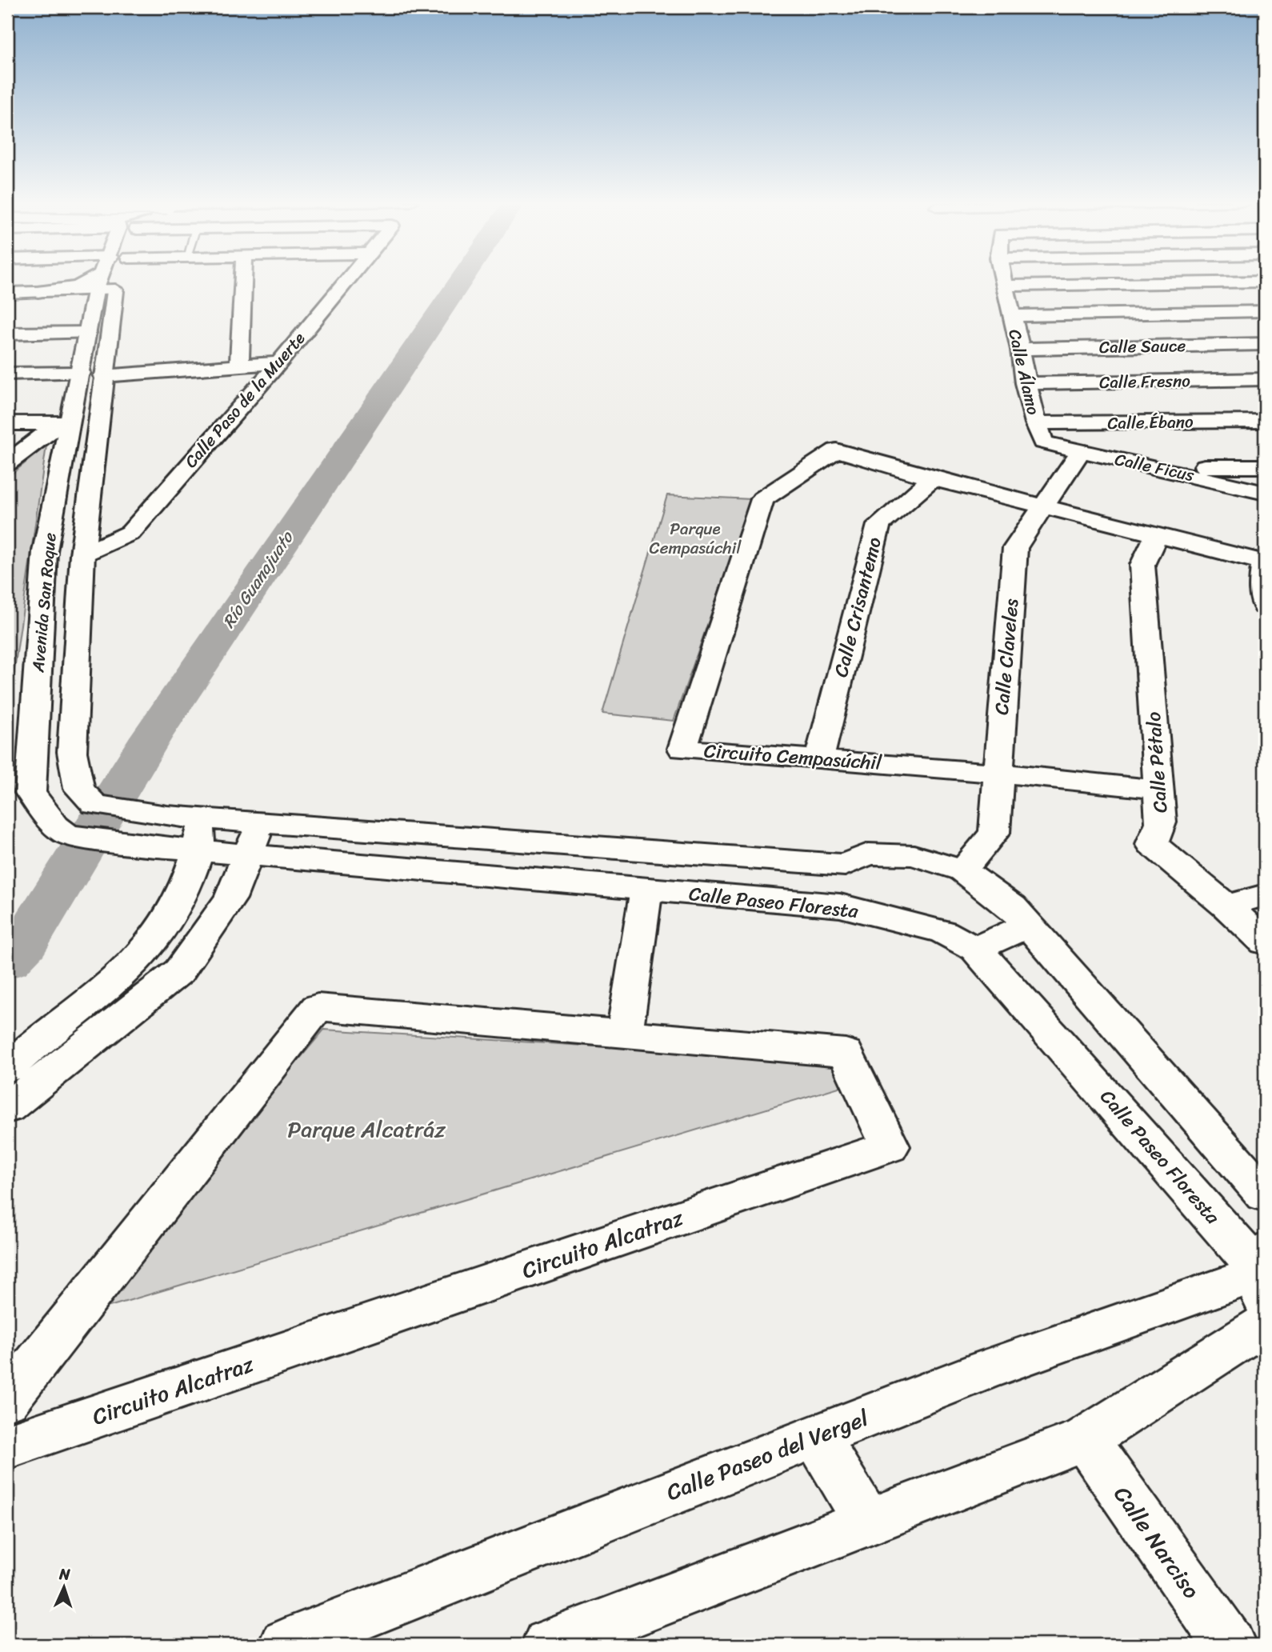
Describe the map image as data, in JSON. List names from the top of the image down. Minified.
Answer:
{"streets":{"main road":["Calle Sauce","Calle Álamo","Calle Fresno","Calle Paso de la Muerte","Calle Ébano","Calle Ficus","Avenida San Roque","Calle Crisantemo","Calle Claveles","Circuito Cempasúchil","Calle Pétalo","Calle Paseo Floresta","Circuito Alcatraz","Calle Paseo del Vergel","Calle Narciso"]},"crossings":[["Calle Sauce","Calle Álamo"],["Calle Álamo","Calle Fresno"],["Calle Álamo","Calle Ébano"],["Calle Álamo","Calle Ficus"],["Calle Paso de la Muerte","Avenida San Roque"],["Calle Ébano","Calle Ficus"],["Calle Ficus","Calle Claveles"],["Avenida San Roque","Calle Paseo Floresta"],["Calle Crisantemo","Circuito Cempasúchil"],["Calle Claveles","Circuito Cempasúchil"],["Calle Claveles","Calle Paseo Floresta"],["Circuito Cempasúchil","Calle Pétalo"],["Calle Paseo Floresta","Calle Paseo del Vergel"]],"water":["Río Guanajuato"],"parks":["Parque Cempasúchil","Parque Alcatráz"],"north":"top"}
